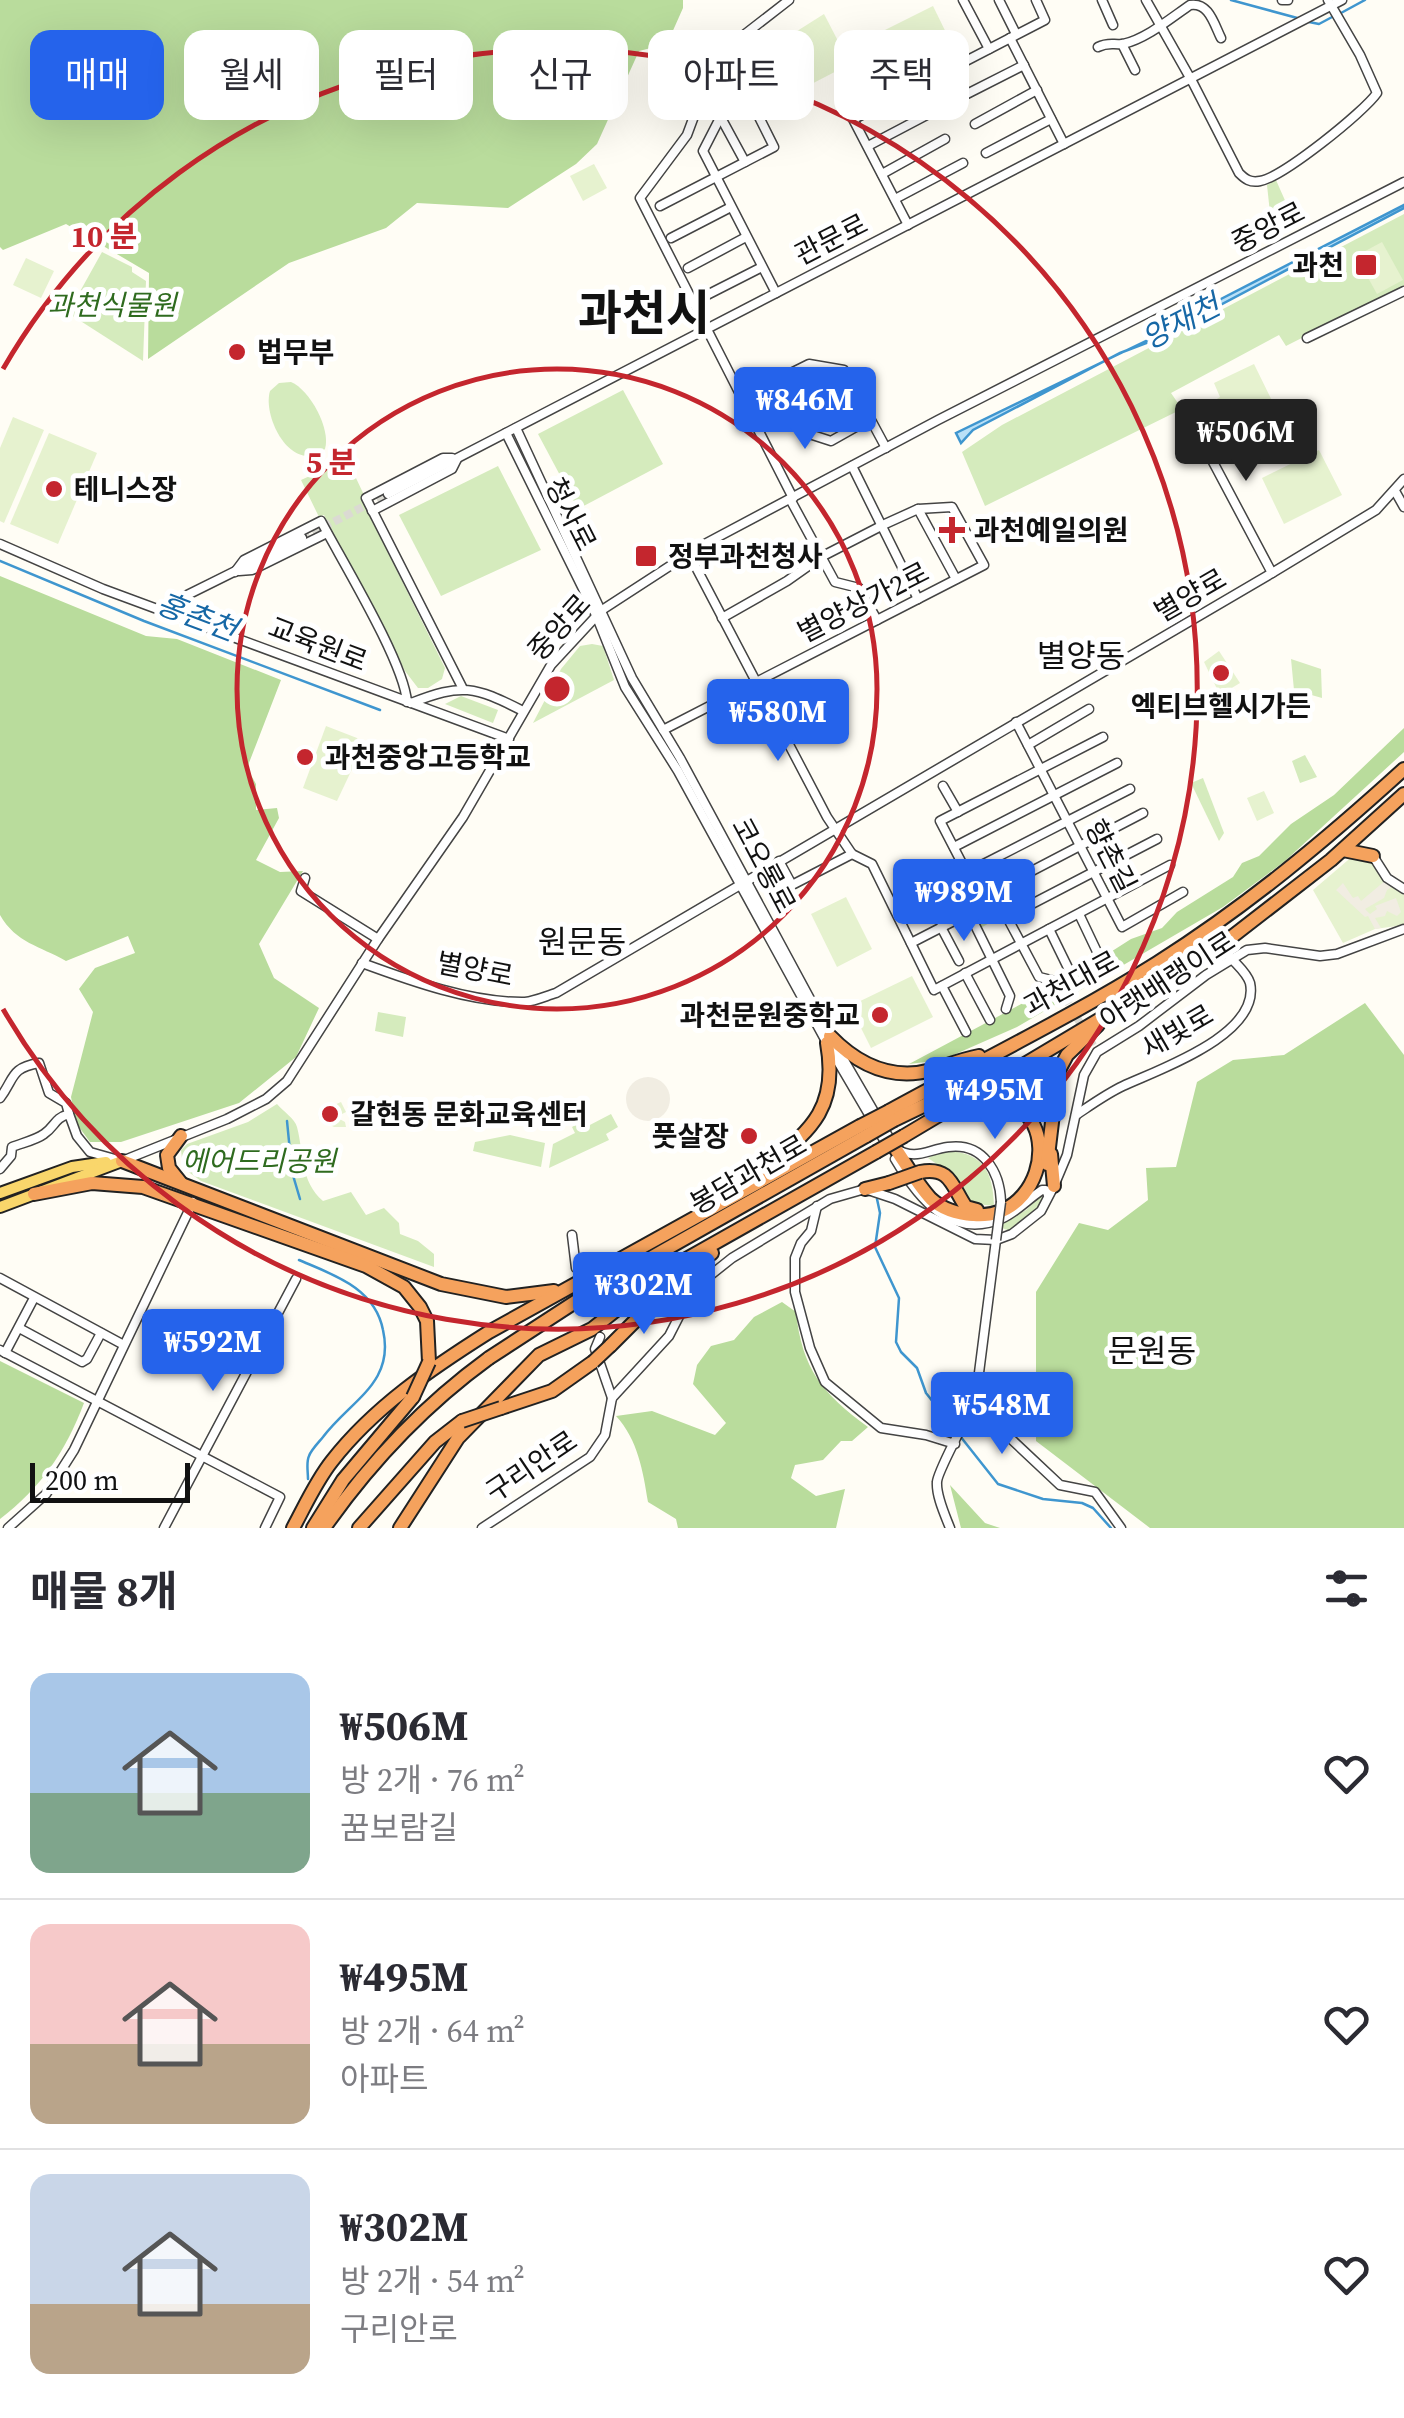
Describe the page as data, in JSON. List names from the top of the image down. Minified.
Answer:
{"streets":{"highway":["과천대로","봉담과천로"],"street":["중앙로","관문로","청사로","별양로","별양상가2로","교육원로","향촌길","코오롱로","아랫배랭이로","새빛로","구리안로"]},"crossings":[["중앙로","청사로"],["중앙로","별양로"],["중앙로","교육원로"],["중앙로","코오롱로"],["관문로","청사로"],["청사로","코오롱로"],["별양로","향촌길"],["별양로","코오롱로"],["별양상가2로","코오롱로"],["아랫배랭이로","새빛로"],["과천대로","봉담과천로"]],"districts":["과천시","별양동","원문동","문원동"],"water":["양재천","홍촌천"],"parks":["과천식물원","에어드리공원"],"places":{"transit":["과천","정부과천청사"],"other":["법무부","테니스장","엑티브헬시가든","과천중앙고등학교","과천문원중학교","갈현동 문화교육센터","풋살장"],"health":["과천예일의원"]},"scale_bar":"200 m","page":{"chip":["매매","월세","필터","신규","아파트","주택"],"price":["₩846M","₩506M","₩580M","₩989M","₩495M","₩302M","₩592M","₩548M"],"scale":"200 m","heading":"매물 8개","list":[{"name":"₩506M","note":"방 2개 · 76 m² · 꿈보람길"},{"name":"₩495M","note":"방 2개 · 64 m² · 아파트"},{"name":"₩302M","note":"방 2개 · 54 m² · 구리안로"}]},"rings":["10 분","5 분"]}
